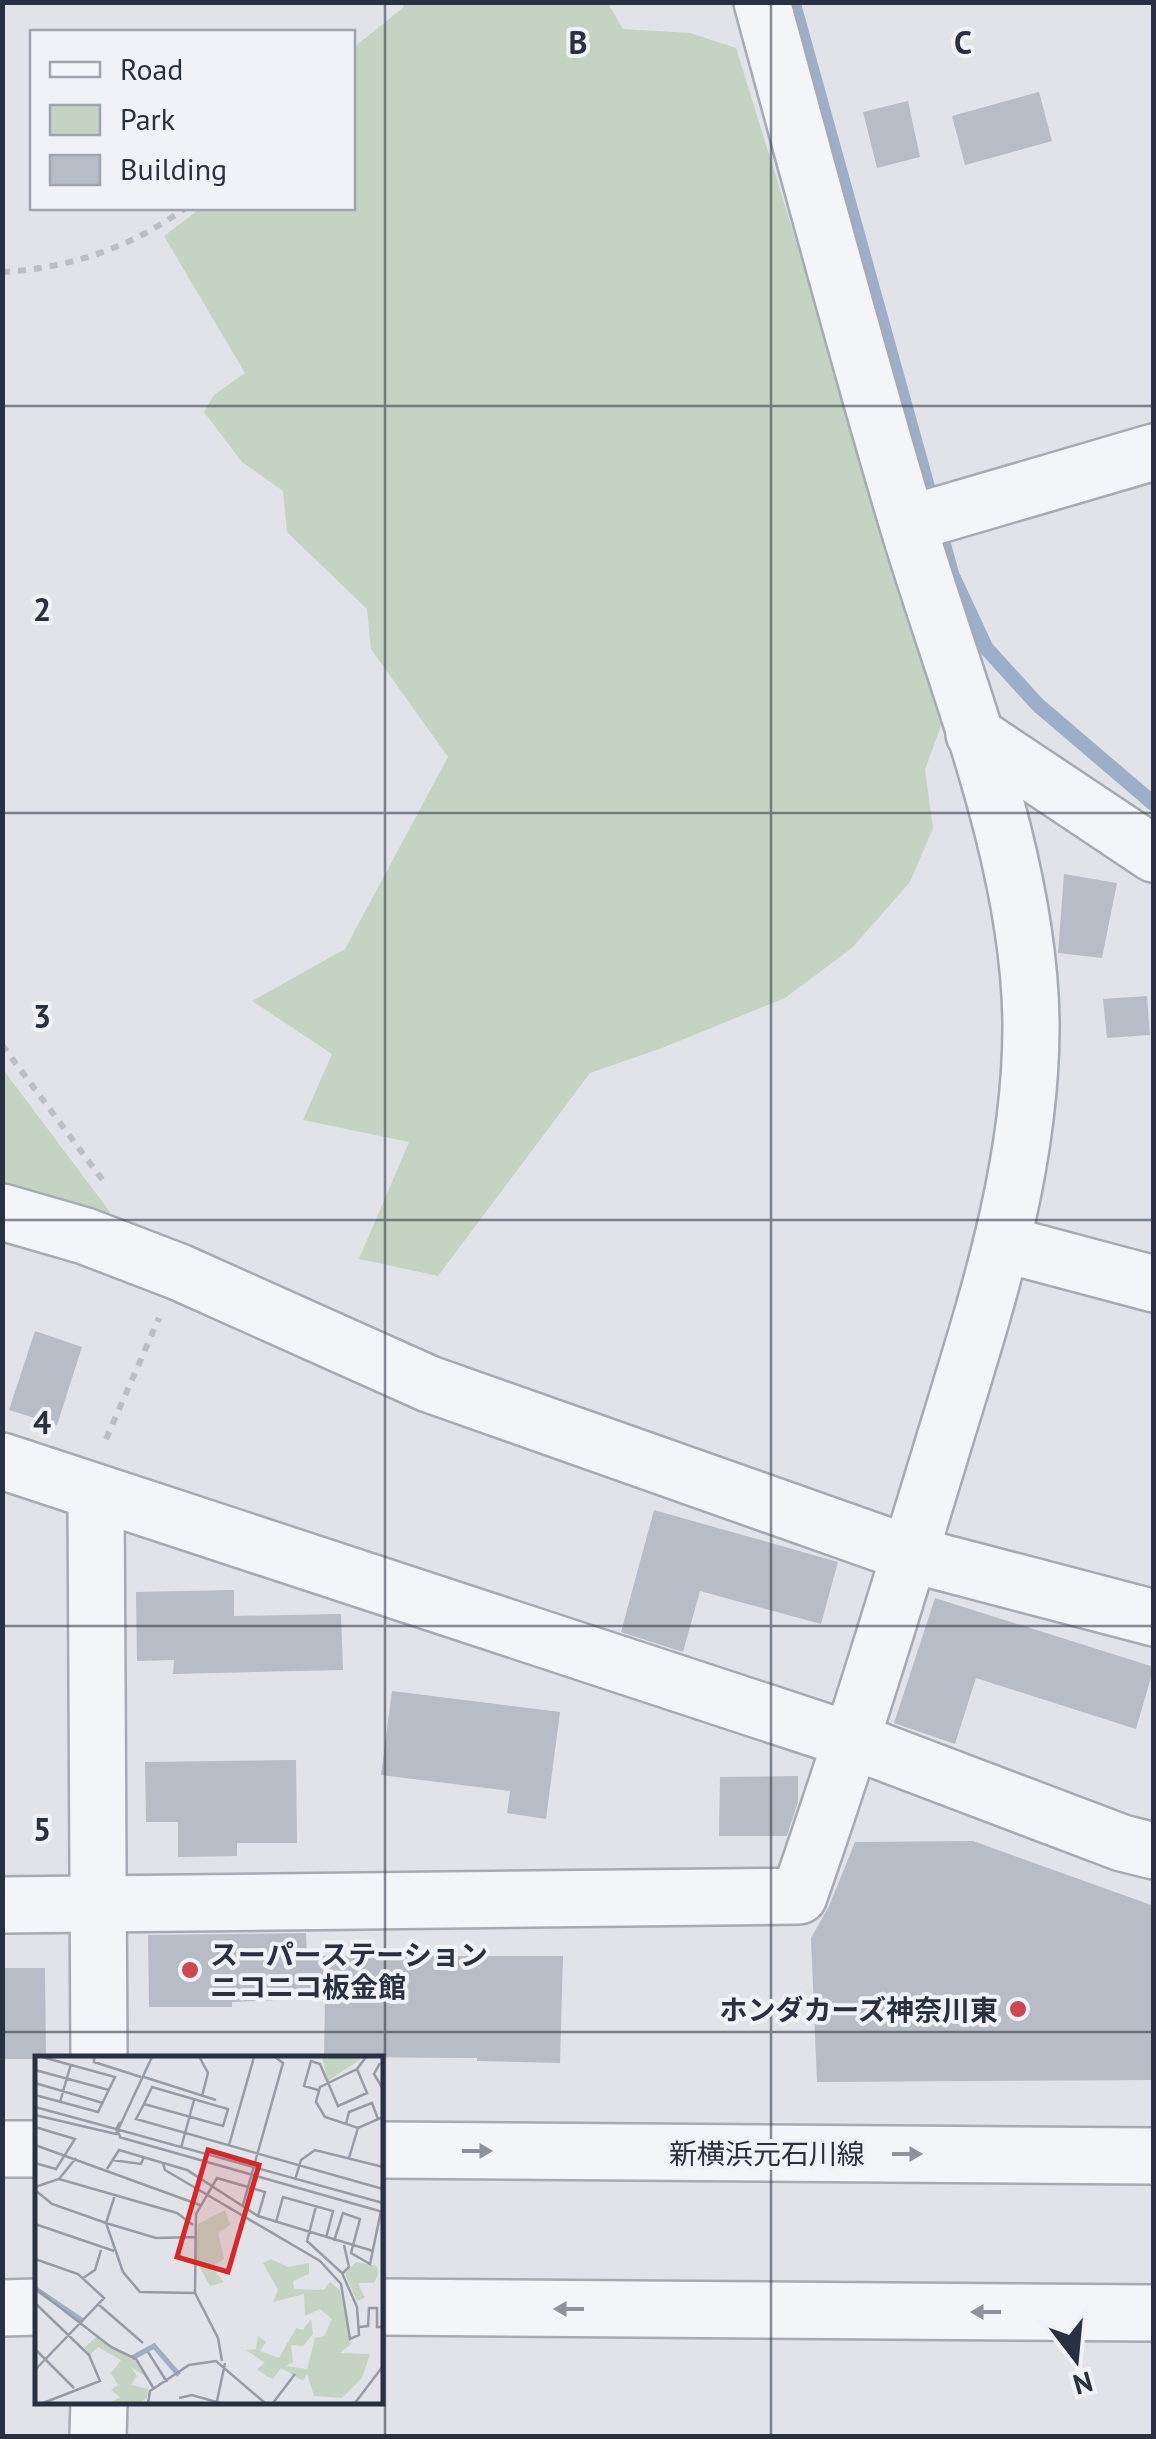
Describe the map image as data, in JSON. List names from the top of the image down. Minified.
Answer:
{"streets":{"street":["新横浜元石川線"]},"places":["スーパーステーション ニコニコ板金館","ホンダカーズ神奈川東"],"legend":["Road","Park","Building"],"north":"bottom","grid":{"columns":["B","C"],"rows":["2","3","4","5"]}}
